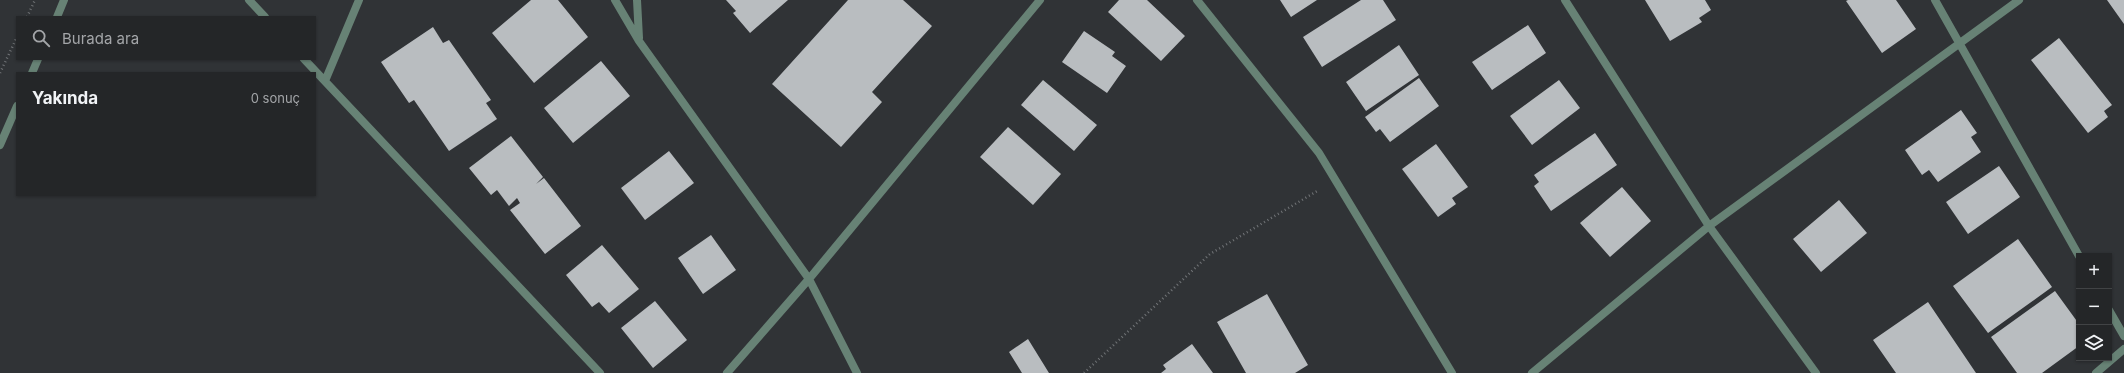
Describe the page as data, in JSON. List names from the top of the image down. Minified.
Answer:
{"page":{"search":"Burada ara","heading":["Yakında","0 sonuç"],"map_buttons":["+","−"]}}
